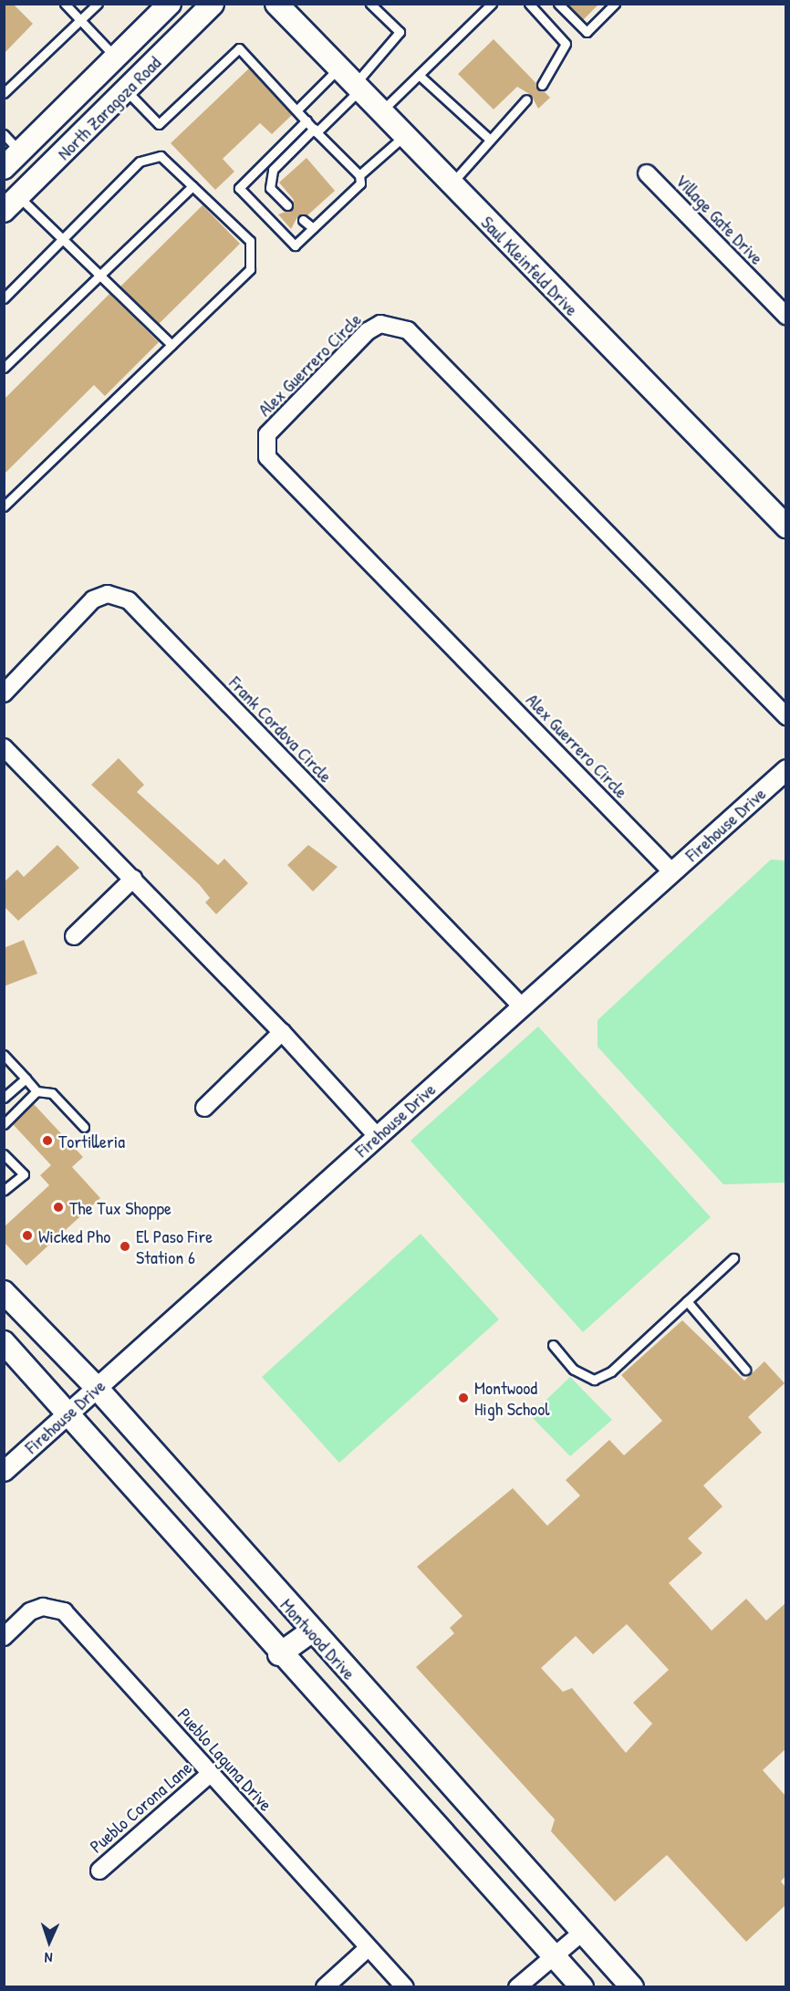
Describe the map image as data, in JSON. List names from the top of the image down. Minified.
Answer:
{"streets":{"main road":["North Zaragoza Road","Saul Kleinfeld Drive","Montwood Drive"],"street":["Village Gate Drive","Alex Guerrero Circle","Frank Cordova Circle","Firehouse Drive","Pueblo Laguna Drive","Pueblo Corona Lane"]},"crossings":[["Alex Guerrero Circle","Firehouse Drive"],["Frank Cordova Circle","Firehouse Drive"],["Firehouse Drive","Montwood Drive"],["Pueblo Laguna Drive","Pueblo Corona Lane"]],"places":["Tortilleria","The Tux Shoppe","Wicked Pho","El Paso Fire Station 6","Montwood High School"],"north":"bottom"}
